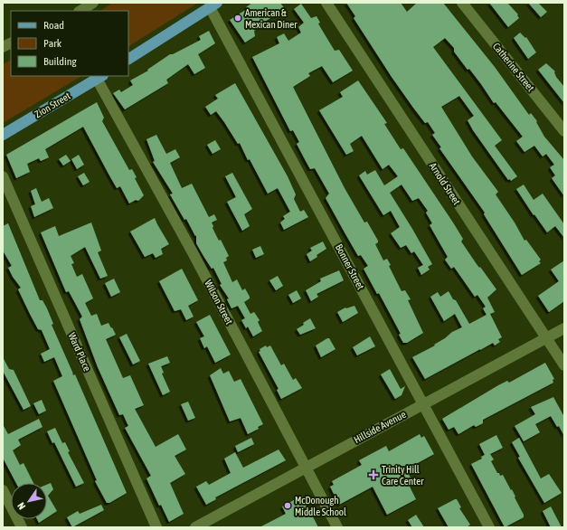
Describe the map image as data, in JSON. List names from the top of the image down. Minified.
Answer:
{"streets":{"main road":["Zion Street"],"street":["Catherine Street","Arnold Street","Bonner Street","Wilson Street","Ward Place","Hillside Avenue"]},"crossings":[["Zion Street","Wilson Street"],["Arnold Street","Hillside Avenue"],["Bonner Street","Hillside Avenue"],["Wilson Street","Hillside Avenue"]],"places":{"other":["American & Mexican Diner","McDonough Middle School"],"health":["Trinity Hill Care Center"]},"legend":["Road","Park","Building"],"north":"bottom left"}
